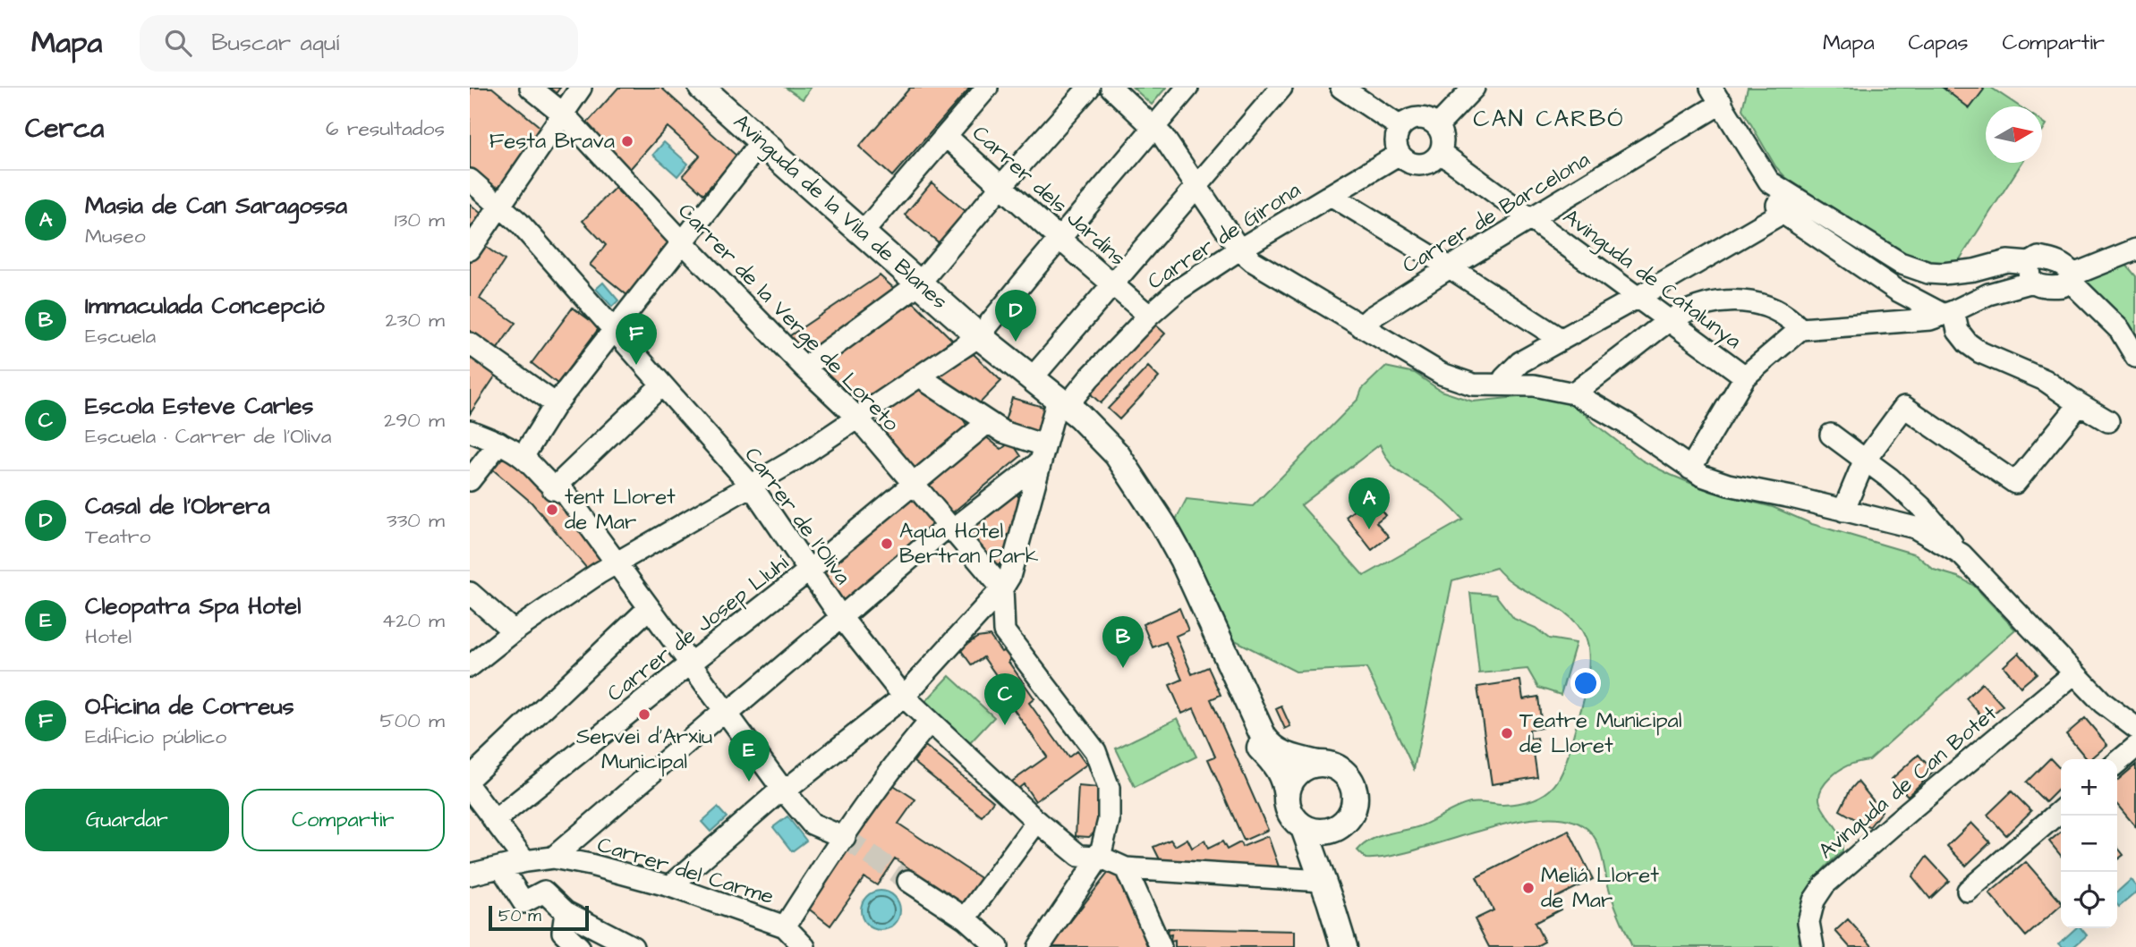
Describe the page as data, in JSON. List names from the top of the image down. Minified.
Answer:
{"streets":{"main road":["Avinguda de la Vila de Blanes"],"street":["Carrer dels Jardins","Carrer de Barcelona","Carrer de Girona","Avinguda de Catalunya","Carrer de la Verge de Loreto","Carrer de l'Oliva","Carrer de Josep Lluhí","Avinguda de Can Botet","Carrer del Carme"]},"crossings":[["Carrer dels Jardins","Carrer de Girona"],["Avinguda de la Vila de Blanes","Carrer de Girona"],["Carrer de Barcelona","Avinguda de Catalunya"],["Carrer de Girona","Avinguda de Catalunya"],["Carrer de la Verge de Loreto","Carrer de Josep Lluhí"],["Carrer de l'Oliva","Carrer de Josep Lluhí"]],"districts":["CAN CARBÓ"],"places":["Festa Brava","tent Lloret de Mar","Aqua Hotel Bertran Park","Servei d'Arxiu Municipal","Teatre Municipal de Lloret","Meliá Lloret de Mar"],"scale_bar":"50 m","north":"right","page":{"header":"Mapa","search":"Buscar aquí","nav":["Mapa","Capas","Compartir"],"heading":["Cerca","6 resultados"],"list":[{"mark":"A","name":"Masia de Can Saragossa","note":"Museo","value":"130 m"},{"mark":"B","name":"Immaculada Concepció","note":"Escuela","value":"230 m"},{"mark":"C","name":"Escola Esteve Carles","note":"Escuela · Carrer de l'Oliva","value":"290 m"},{"mark":"D","name":"Casal de l'Obrera","note":"Teatro","value":"330 m"},{"mark":"E","name":"Cleopatra Spa Hotel","note":"Hotel","value":"420 m"},{"mark":"F","name":"Oficina de Correus","note":"Edificio público","value":"500 m"}],"pins":["D","F","A","B","C","E"],"map_buttons":["+","−"],"buttons":["Guardar","Compartir"],"scale":"50 m"}}
